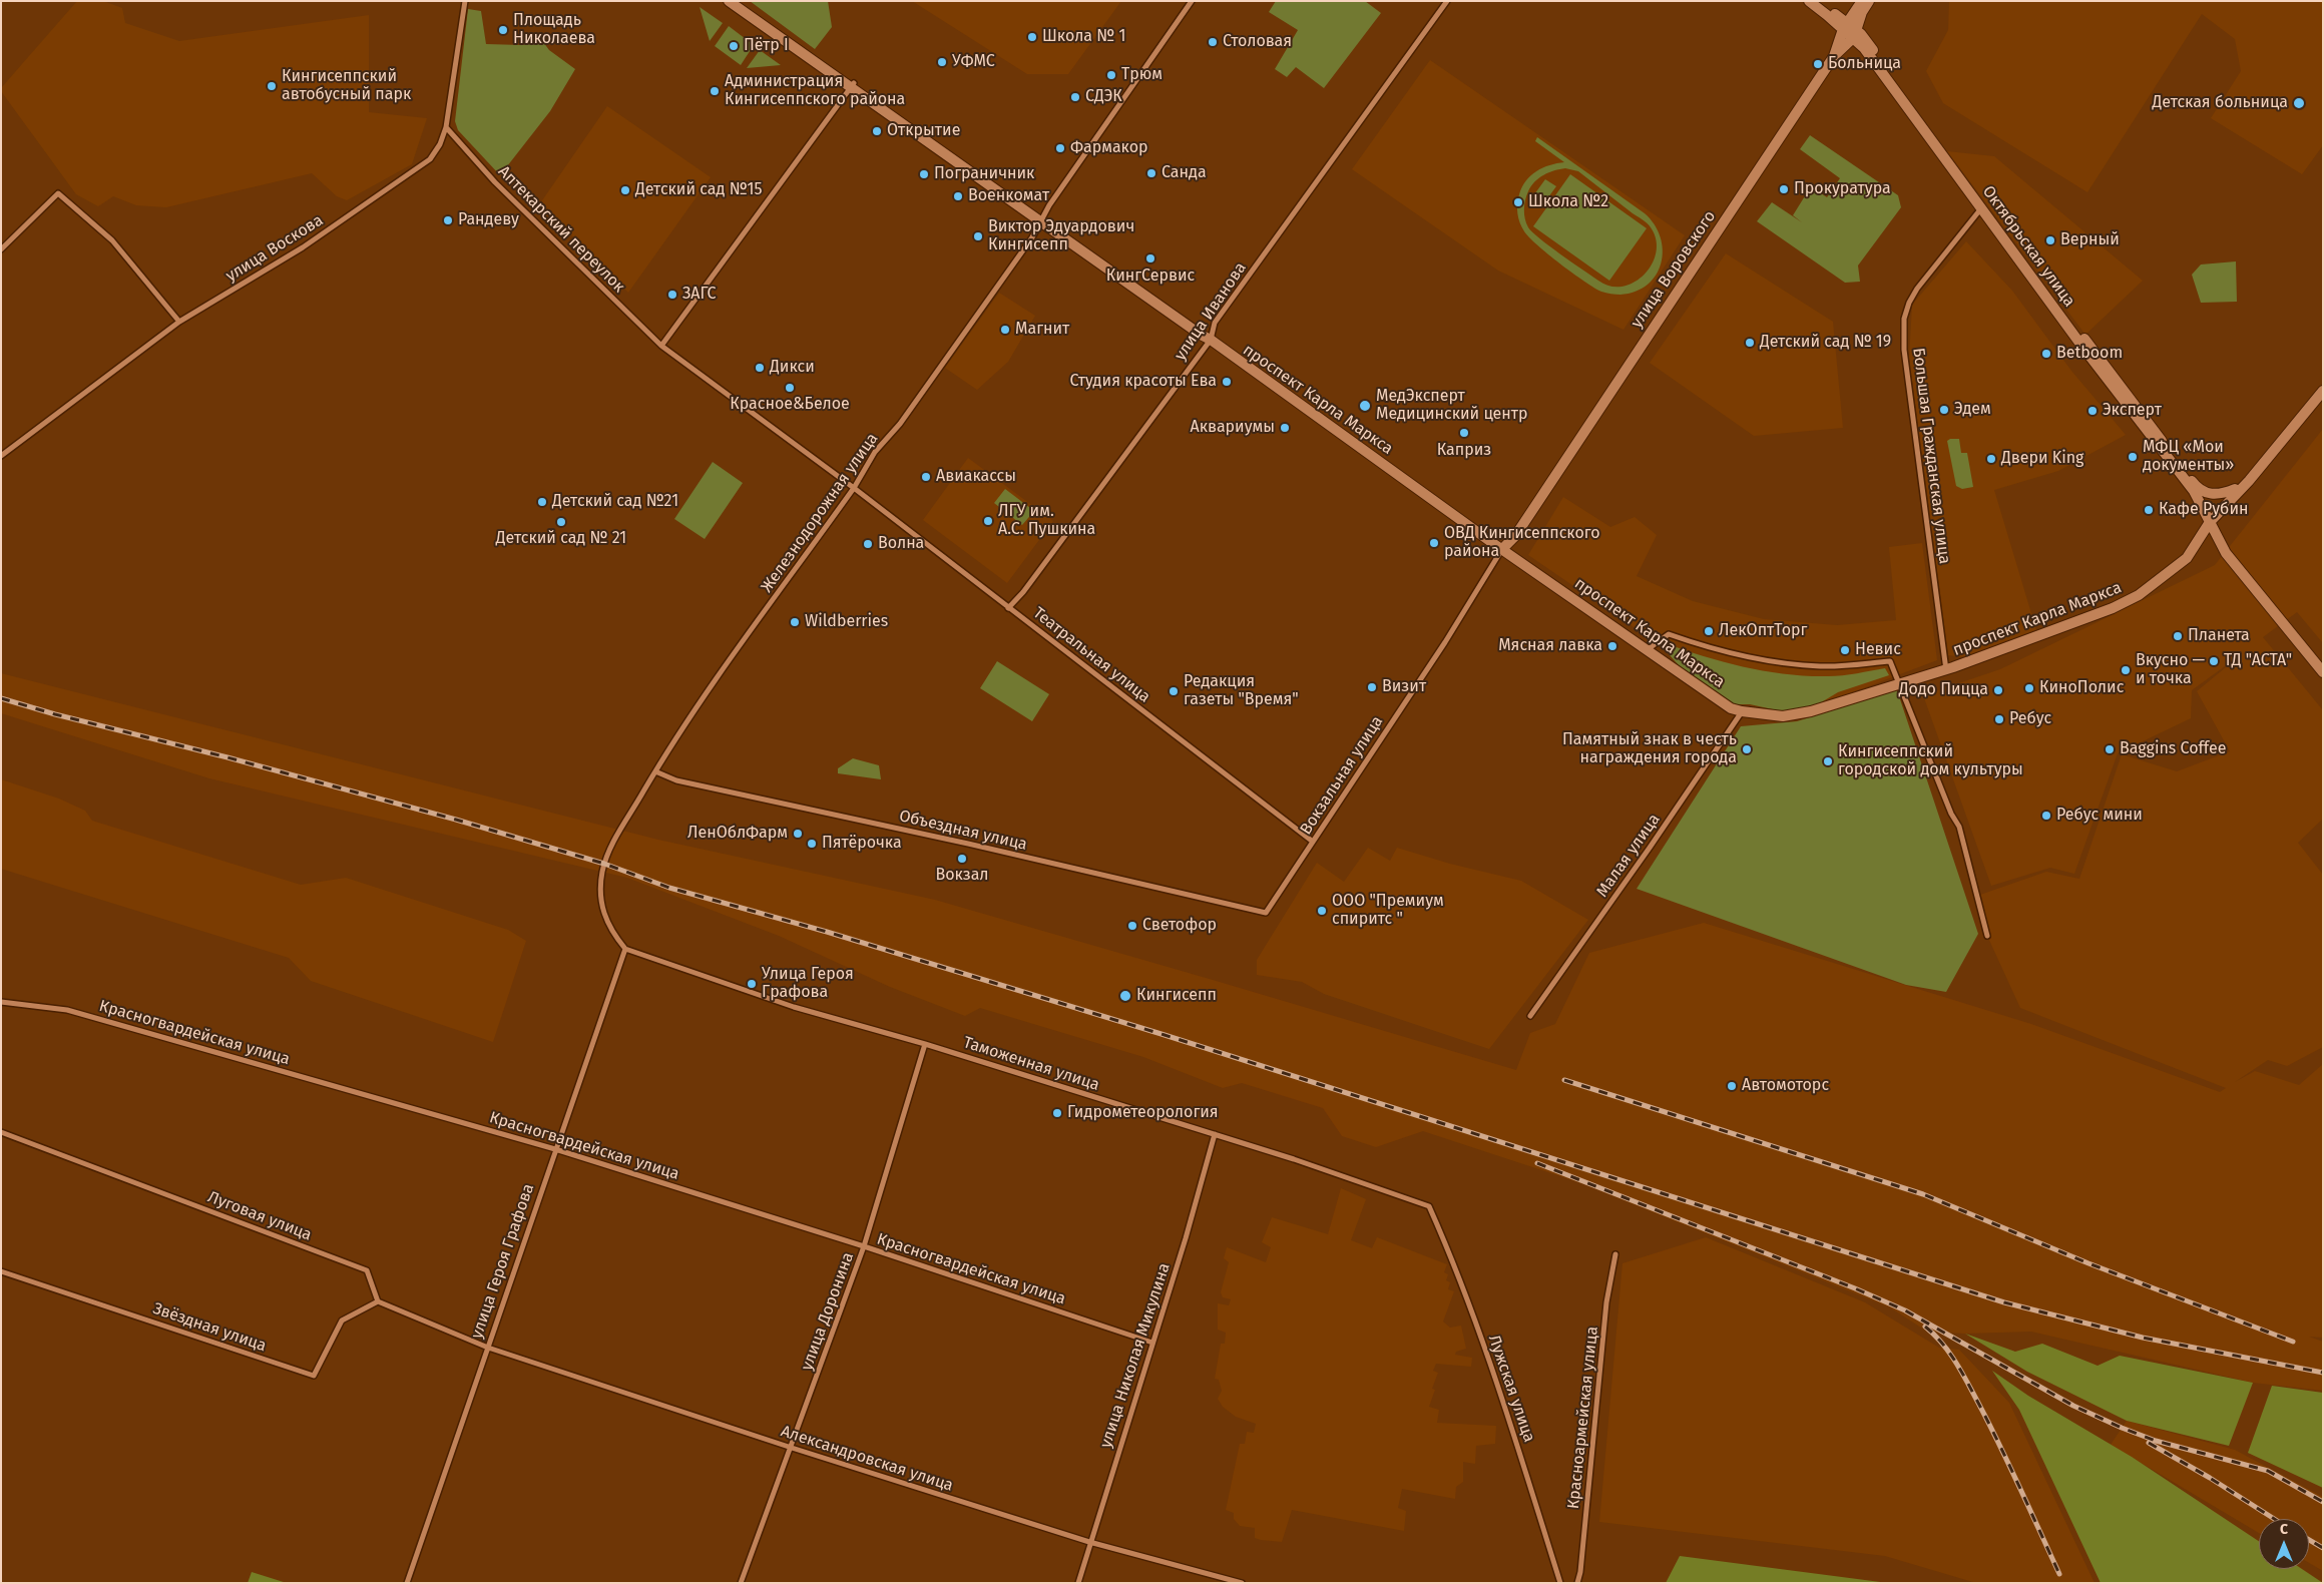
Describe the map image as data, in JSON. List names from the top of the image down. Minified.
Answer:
{"streets":{"main road":["Октябрьская улица","улица Воровского","проспект Карла Маркса"],"street":["Аптекарский переулок","улица Воскова","улица Иванова","Большая Гражданская улица","Железнодорожная улица","Театральная улица","Вокзальная улица","Объездная улица","Малая улица","Красногвардейская улица","Таможенная улица","Луговая улица","улица Героя Графова","улица Доронина","Звёздная улица","улица Николая Микулина","Лужская улица","Красноармейская улица","Александровская улица"]},"crossings":[["Аптекарский переулок","улица Воскова"],["Аптекарский переулок","Железнодорожная улица"],["Аптекарский переулок","Театральная улица"],["Октябрьская улица","улица Воровского"],["Октябрьская улица","проспект Карла Маркса"],["Октябрьская улица","Большая Гражданская улица"],["улица Воровского","проспект Карла Маркса"],["улица Воровского","Вокзальная улица"],["улица Иванова","проспект Карла Маркса"],["улица Иванова","Театральная улица"],["проспект Карла Маркса","Большая Гражданская улица"],["проспект Карла Маркса","Железнодорожная улица"],["проспект Карла Маркса","Вокзальная улица"],["проспект Карла Маркса","Малая улица"],["Железнодорожная улица","Театральная улица"],["Железнодорожная улица","Объездная улица"],["Железнодорожная улица","Таможенная улица"],["Железнодорожная улица","улица Героя Графова"],["Театральная улица","Вокзальная улица"],["Вокзальная улица","Объездная улица"],["Красногвардейская улица","улица Героя Графова"],["Красногвардейская улица","улица Доронина"],["Красногвардейская улица","улица Николая Микулина"],["Таможенная улица","улица Героя Графова"],["Таможенная улица","улица Доронина"],["Таможенная улица","улица Николая Микулина"],["Таможенная улица","Лужская улица"],["Луговая улица","Звёздная улица"],["улица Героя Графова","Александровская улица"],["улица Доронина","Александровская улица"],["улица Николая Микулина","Александровская улица"]],"places":["Площадь Николаева","Школа № 1","Столовая","Пётр I","УФМС","Больница","Трюм","Кингисеппский автобусный парк","Администрация Кингисеппского района","СДЭК","Детская больница","Открытие","Фармакор","Санда","Пограничник","Прокуратура","Детский сад №15","Военкомат","Школа №2","Рандеву","Виктор Эдуардович Кингисепп","Верный","КингСервис","ЗАГС","Магнит","Детский сад № 19","Betboom","Дикси","Студия красоты Ева","Красное&Белое","МедЭксперт Медицинский центр","Эдем","Эксперт","Аквариумы","Каприз","МФЦ «Мои документы»","Двери King","Авиакассы","Детский сад №21","Кафе Рубин","ЛГУ им. А.С. Пушкина","Детский сад № 21","ОВД Кингисеппского района","Волна","Wildberries","ЛекОптТорг","Планета","Мясная лавка","Невис","ТД \"АСТА\"","Вкусно — и точка","Визит","КиноПолис","Додо Пицца","Редакция газеты \"Время\"","Ребус","Памятный знак в честь награждения города","Baggins Coffee","Кингисеппский городской дом культуры","Ребус мини","ЛенОблФарм","Пятёрочка","Вокзал","ООО \"Премиум спиритс \"","Светофор","Улица Героя Графова","Кингисепп","Автомоторс","Гидрометеорология"],"north":"top"}
